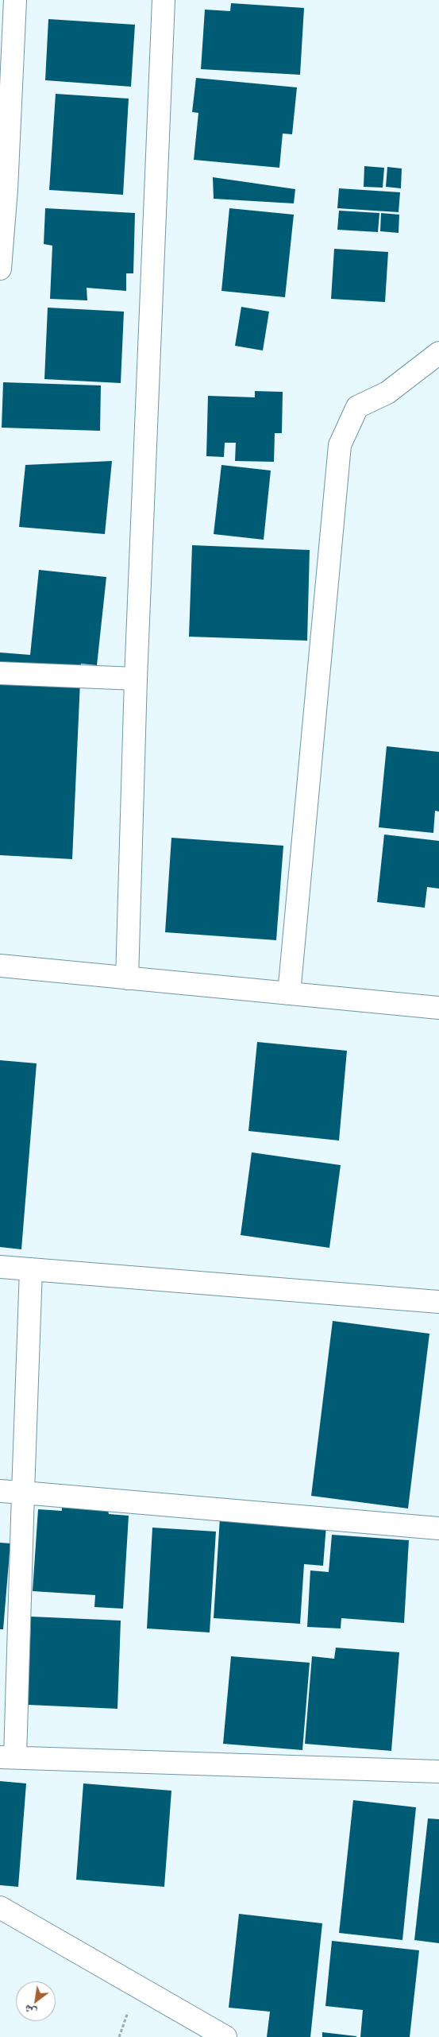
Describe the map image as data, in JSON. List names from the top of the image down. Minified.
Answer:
{"north":"bottom left"}
